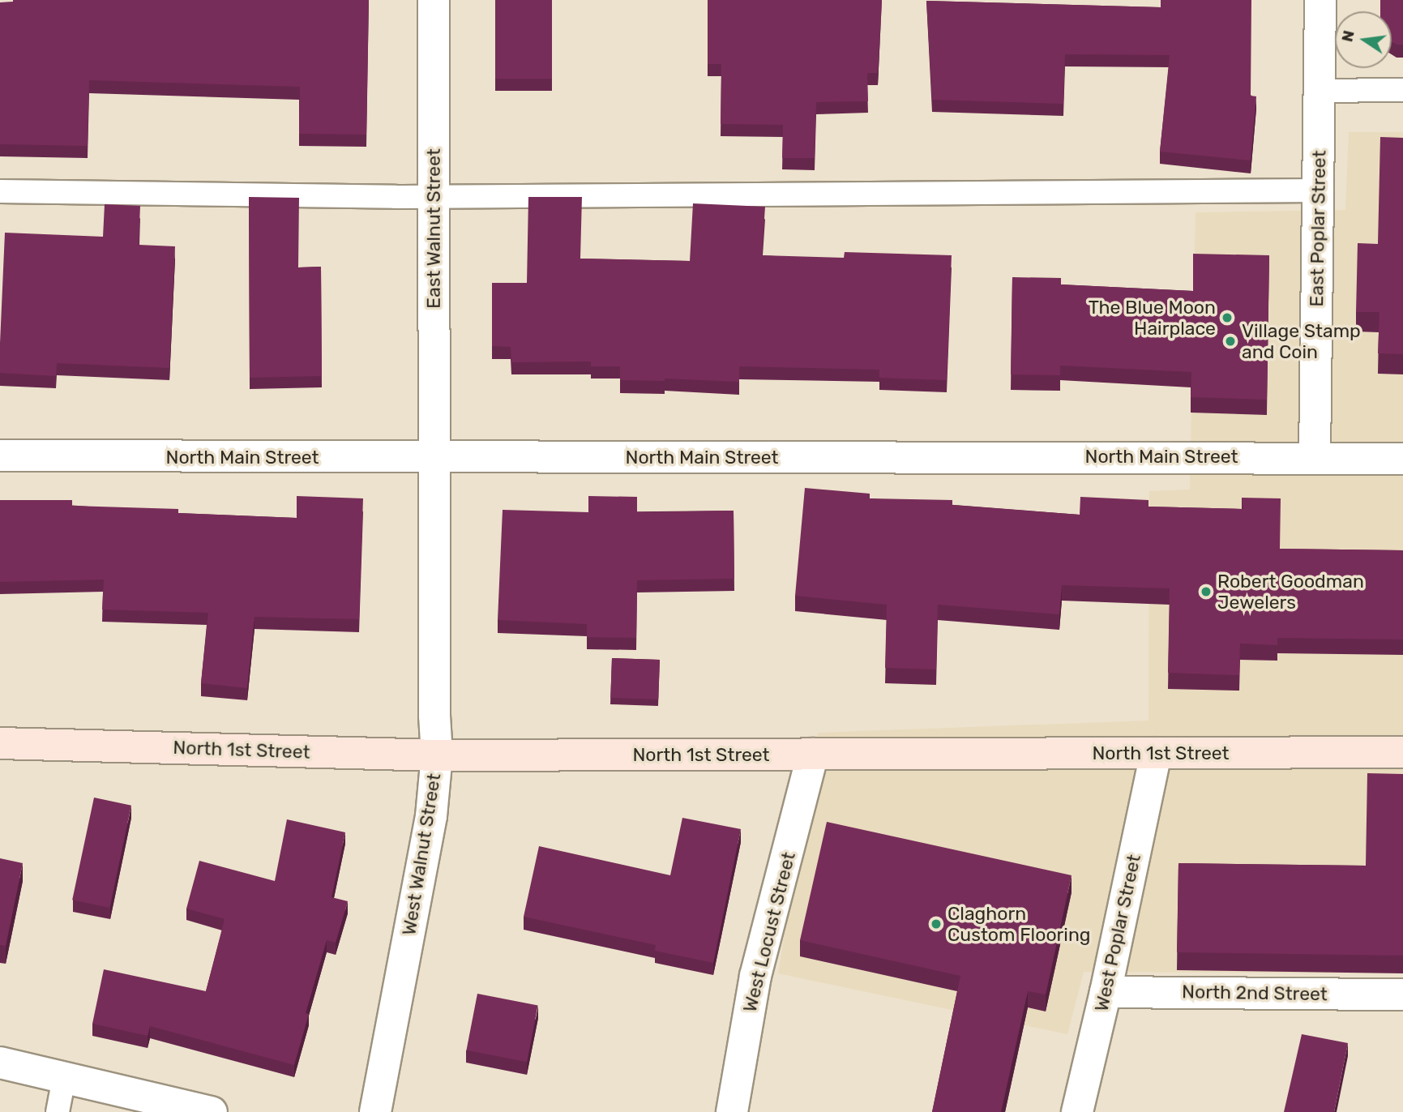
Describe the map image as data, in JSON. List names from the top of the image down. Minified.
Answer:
{"streets":{"street":["East Walnut Street","East Poplar Street","North Main Street","North 1st Street","West Walnut Street","West Locust Street","West Poplar Street","North 2nd Street"]},"crossings":[["East Walnut Street","North Main Street"],["East Walnut Street","West Walnut Street"],["East Poplar Street","North Main Street"],["North Main Street","West Walnut Street"],["North 1st Street","West Walnut Street"],["North 1st Street","West Locust Street"],["North 1st Street","West Poplar Street"],["West Poplar Street","North 2nd Street"]],"places":["The Blue Moon Hairplace","Village Stamp and Coin","Robert Goodman Jewelers","Claghorn Custom Flooring"],"north":"left"}
